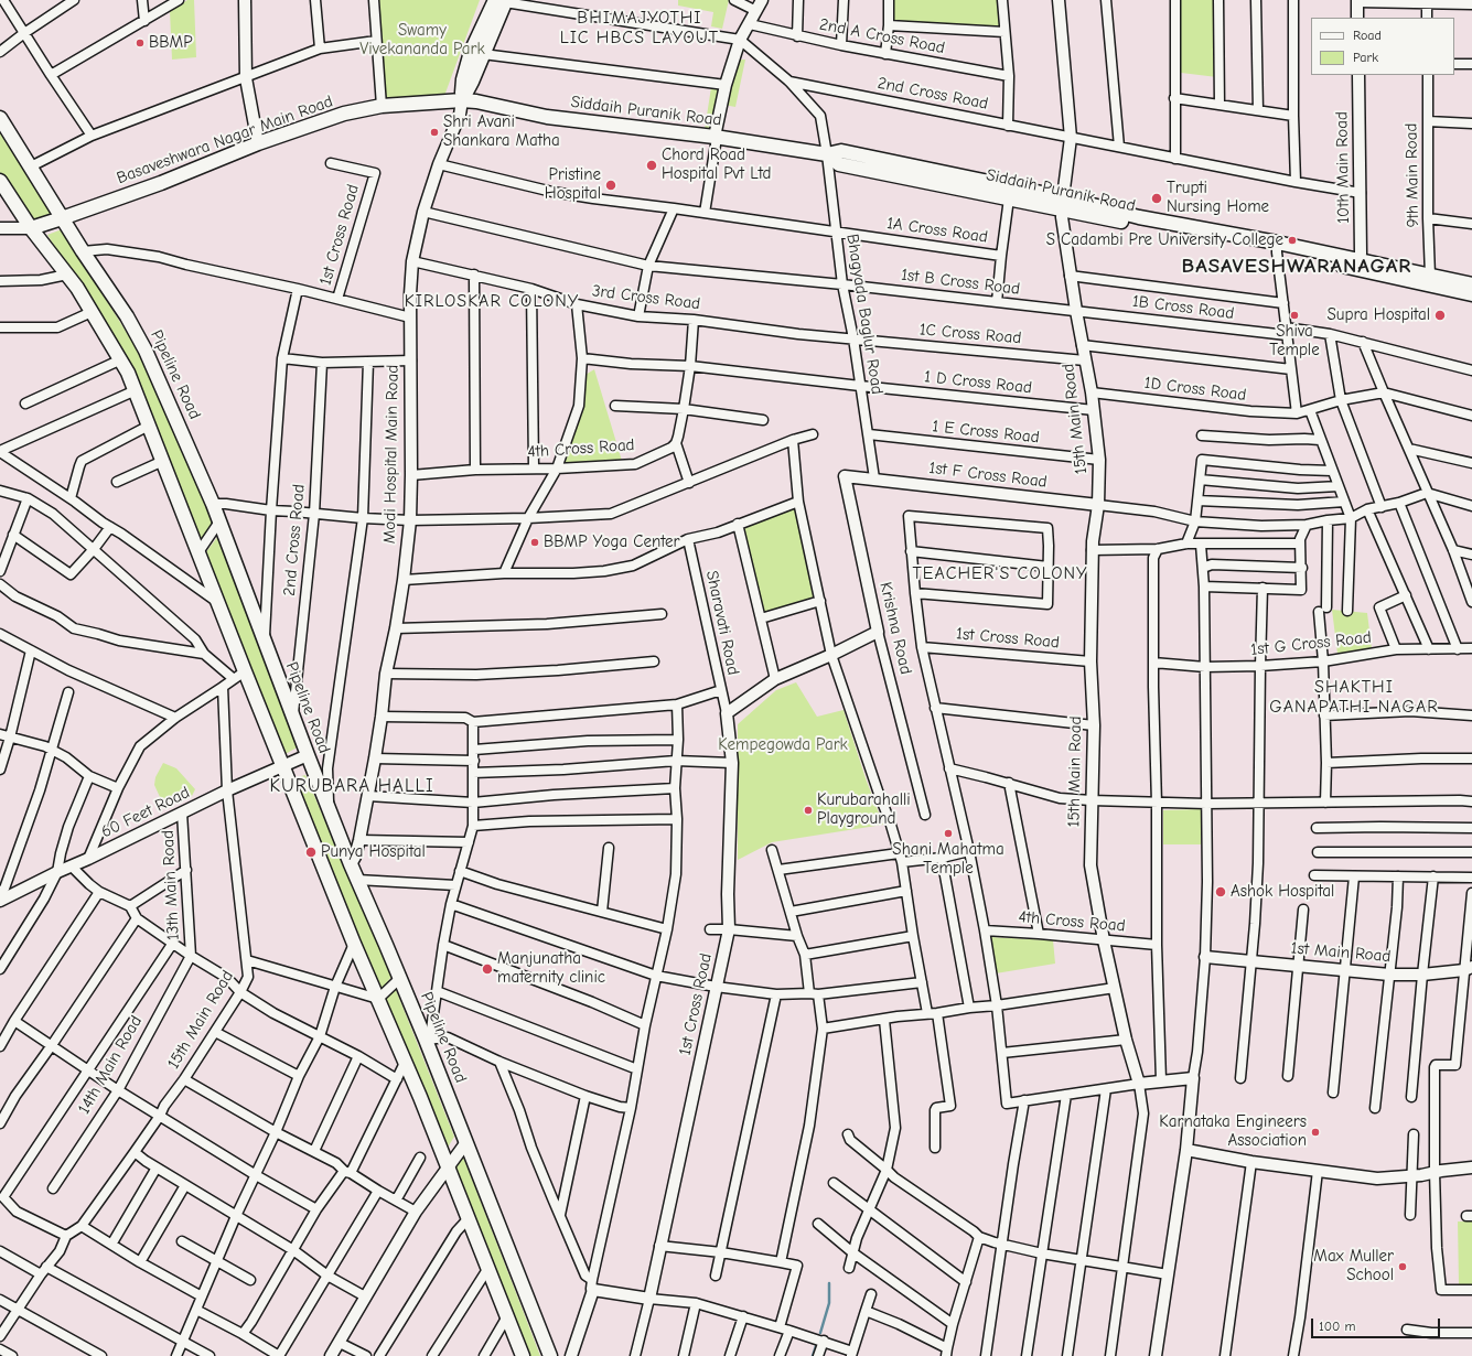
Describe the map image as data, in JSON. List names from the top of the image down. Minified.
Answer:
{"streets":{"main road":["Siddaih Puranik Road","Basaveshwara Nagar Main Road","Pipeline Road","Modi Hospital Main Road"],"street":["2nd A Cross Road","2nd Cross Road","10th Main Road","9th Main Road","1A Cross Road","1st Cross Road","1st B Cross Road","3rd Cross Road","1B Cross Road","Bhagyada Baglur Road","1C Cross Road","1 D Cross Road","1D Cross Road","15th Main Road","1 E Cross Road","4th Cross Road","1st F Cross Road","Sharavati Road","Krishna Road","1st G Cross Road","60 Feet Road","13th Main Road","1st Main Road","14th Main Road"]},"crossings":[["2nd Cross Road","10th Main Road"],["2nd Cross Road","Bhagyada Baglur Road"],["2nd Cross Road","Pipeline Road"],["2nd Cross Road","15th Main Road"],["Siddaih Puranik Road","Basaveshwara Nagar Main Road"],["Siddaih Puranik Road","10th Main Road"],["Siddaih Puranik Road","9th Main Road"],["Siddaih Puranik Road","1A Cross Road"],["Siddaih Puranik Road","Bhagyada Baglur Road"],["Siddaih Puranik Road","15th Main Road"],["Siddaih Puranik Road","Modi Hospital Main Road"],["Basaveshwara Nagar Main Road","Pipeline Road"],["Basaveshwara Nagar Main Road","Modi Hospital Main Road"],["1A Cross Road","Bhagyada Baglur Road"],["1A Cross Road","Modi Hospital Main Road"],["1st Cross Road","15th Main Road"],["1st Cross Road","Sharavati Road"],["1st B Cross Road","1B Cross Road"],["1st B Cross Road","Bhagyada Baglur Road"],["1st B Cross Road","15th Main Road"],["1st B Cross Road","Modi Hospital Main Road"],["3rd Cross Road","Bhagyada Baglur Road"],["3rd Cross Road","1C Cross Road"],["3rd Cross Road","Modi Hospital Main Road"],["1B Cross Road","15th Main Road"],["Bhagyada Baglur Road","1C Cross Road"],["Bhagyada Baglur Road","1 D Cross Road"],["Bhagyada Baglur Road","1 E Cross Road"],["Bhagyada Baglur Road","1st F Cross Road"],["Bhagyada Baglur Road","Krishna Road"],["1C Cross Road","15th Main Road"],["Pipeline Road","Modi Hospital Main Road"],["Pipeline Road","60 Feet Road"],["1 D Cross Road","15th Main Road"],["1D Cross Road","15th Main Road"],["15th Main Road","1 E Cross Road"],["15th Main Road","4th Cross Road"],["15th Main Road","1st F Cross Road"],["15th Main Road","60 Feet Road"],["4th Cross Road","Modi Hospital Main Road"],["1st F Cross Road","Krishna Road"],["60 Feet Road","13th Main Road"],["13th Main Road","14th Main Road"]],"districts":["BHIMAJYOTHI LIC HBCS LAYOUT","BASAVESHWARANAGAR","KIRLOSKAR COLONY","TEACHER'S COLONY","SHAKTHI GANAPATHI NAGAR","KURUBARA HALLI"],"parks":["Swamy Vivekananda Park","Kempegowda Park"],"places":["BBMP","Shri Avani Shankara Matha","Chord Road Hospital Pvt Ltd","Pristine Hospital","Trupti Nursing Home","S Cadambi Pre University College","Shiva Temple","Supra Hospital","BBMP Yoga Center","Kurubarahalli Playground","Shani Mahatma Temple","Punya Hospital","Ashok Hospital","Manjunatha maternity clinic","Karnataka Engineers Association","Max Muller School"],"legend":["Road","Park"],"scale_bar":"100 m"}
